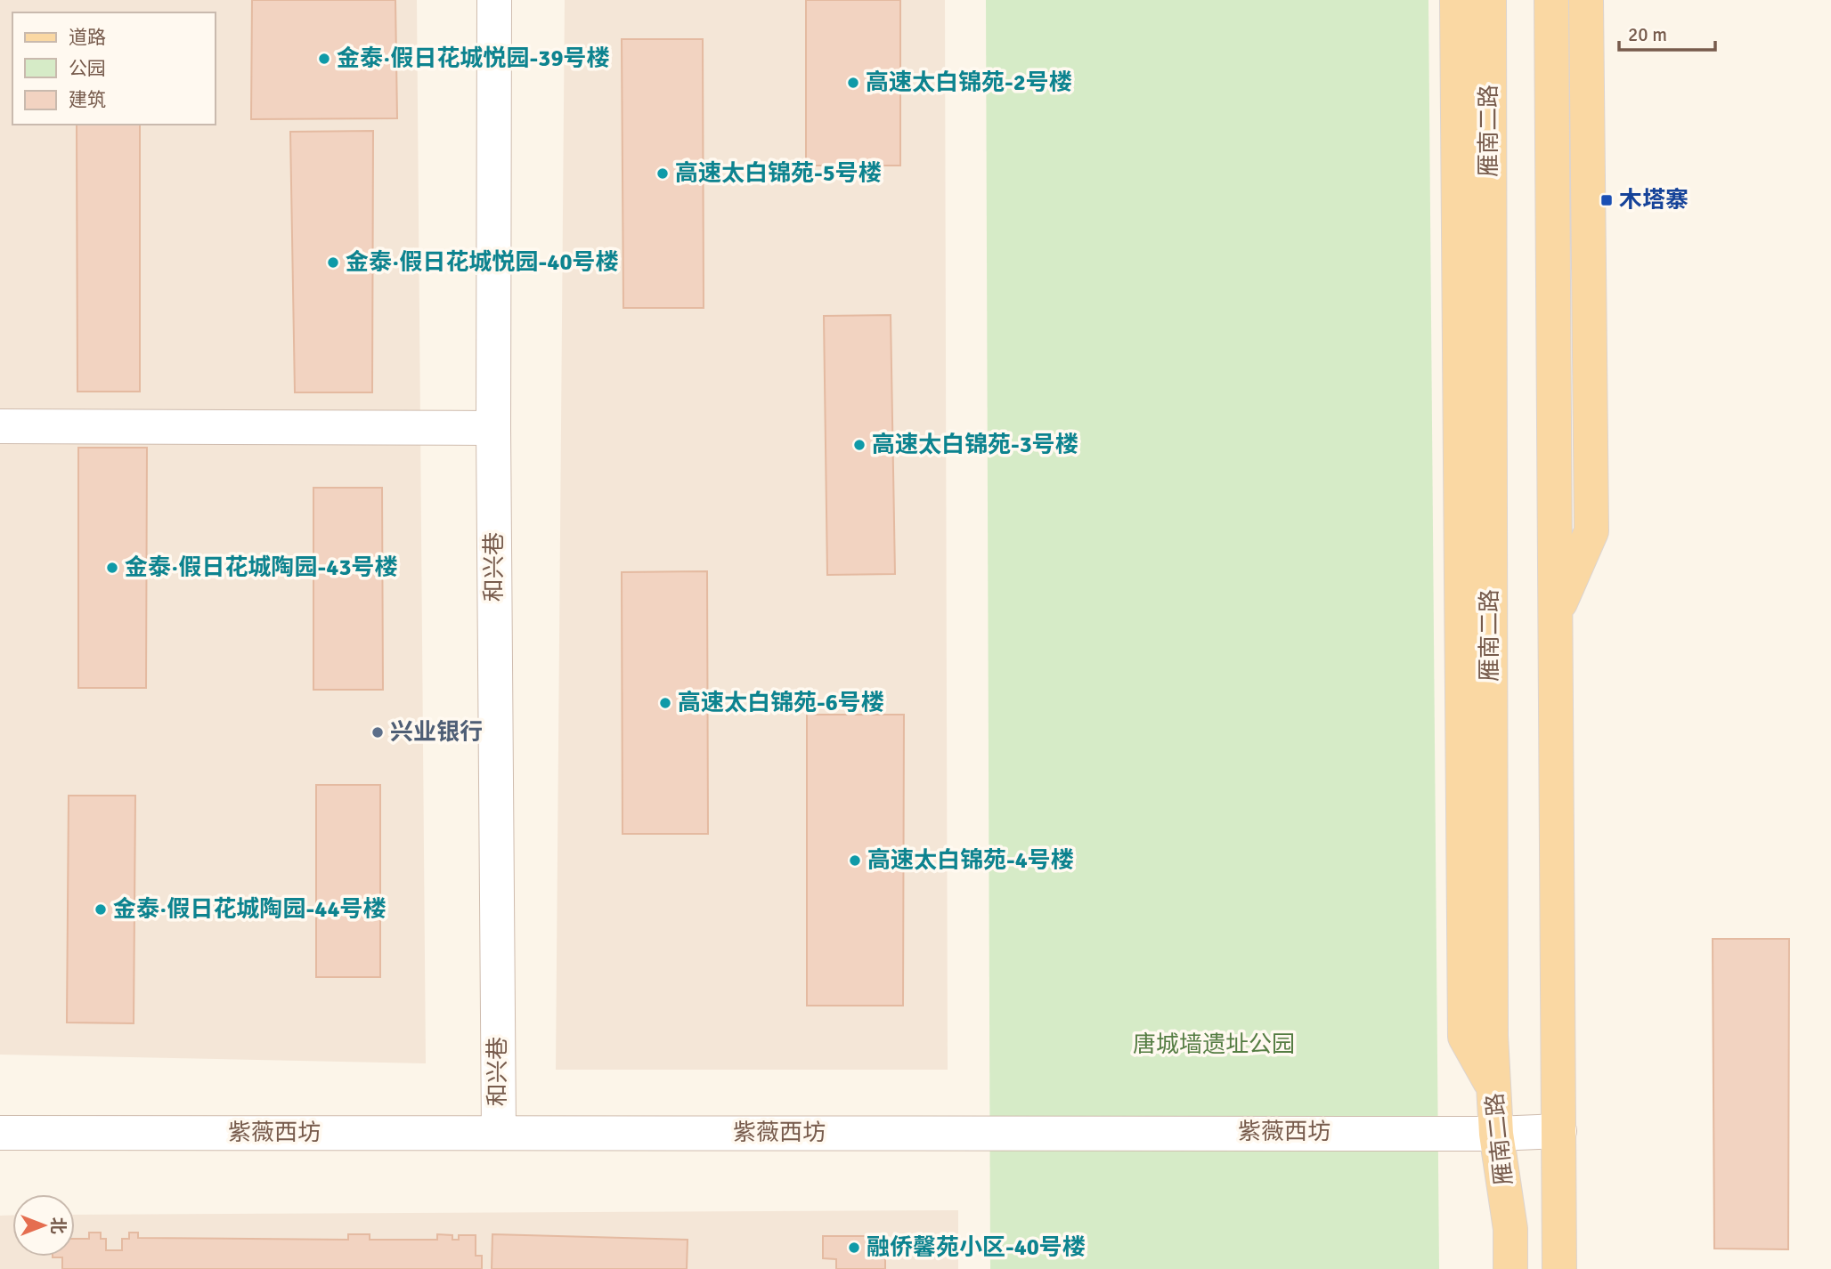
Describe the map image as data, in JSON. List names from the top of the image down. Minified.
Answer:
{"streets":{"main road":["雁南二路"],"street":["和兴巷","紫薇西坊"]},"crossings":[["雁南二路","紫薇西坊"],["和兴巷","紫薇西坊"]],"parks":["唐城墙遗址公园"],"places":{"other":["金泰·假日花城悦园-39号楼","高速太白锦苑-2号楼","高速太白锦苑-5号楼","金泰·假日花城悦园-40号楼","高速太白锦苑-3号楼","金泰·假日花城陶园-43号楼","高速太白锦苑-6号楼","兴业银行","高速太白锦苑-4号楼","金泰·假日花城陶园-44号楼","融侨馨苑小区-40号楼"],"transit":["木塔寨"]},"legend":["道路","公园","建筑"],"scale_bar":"20 m","north":"right"}
